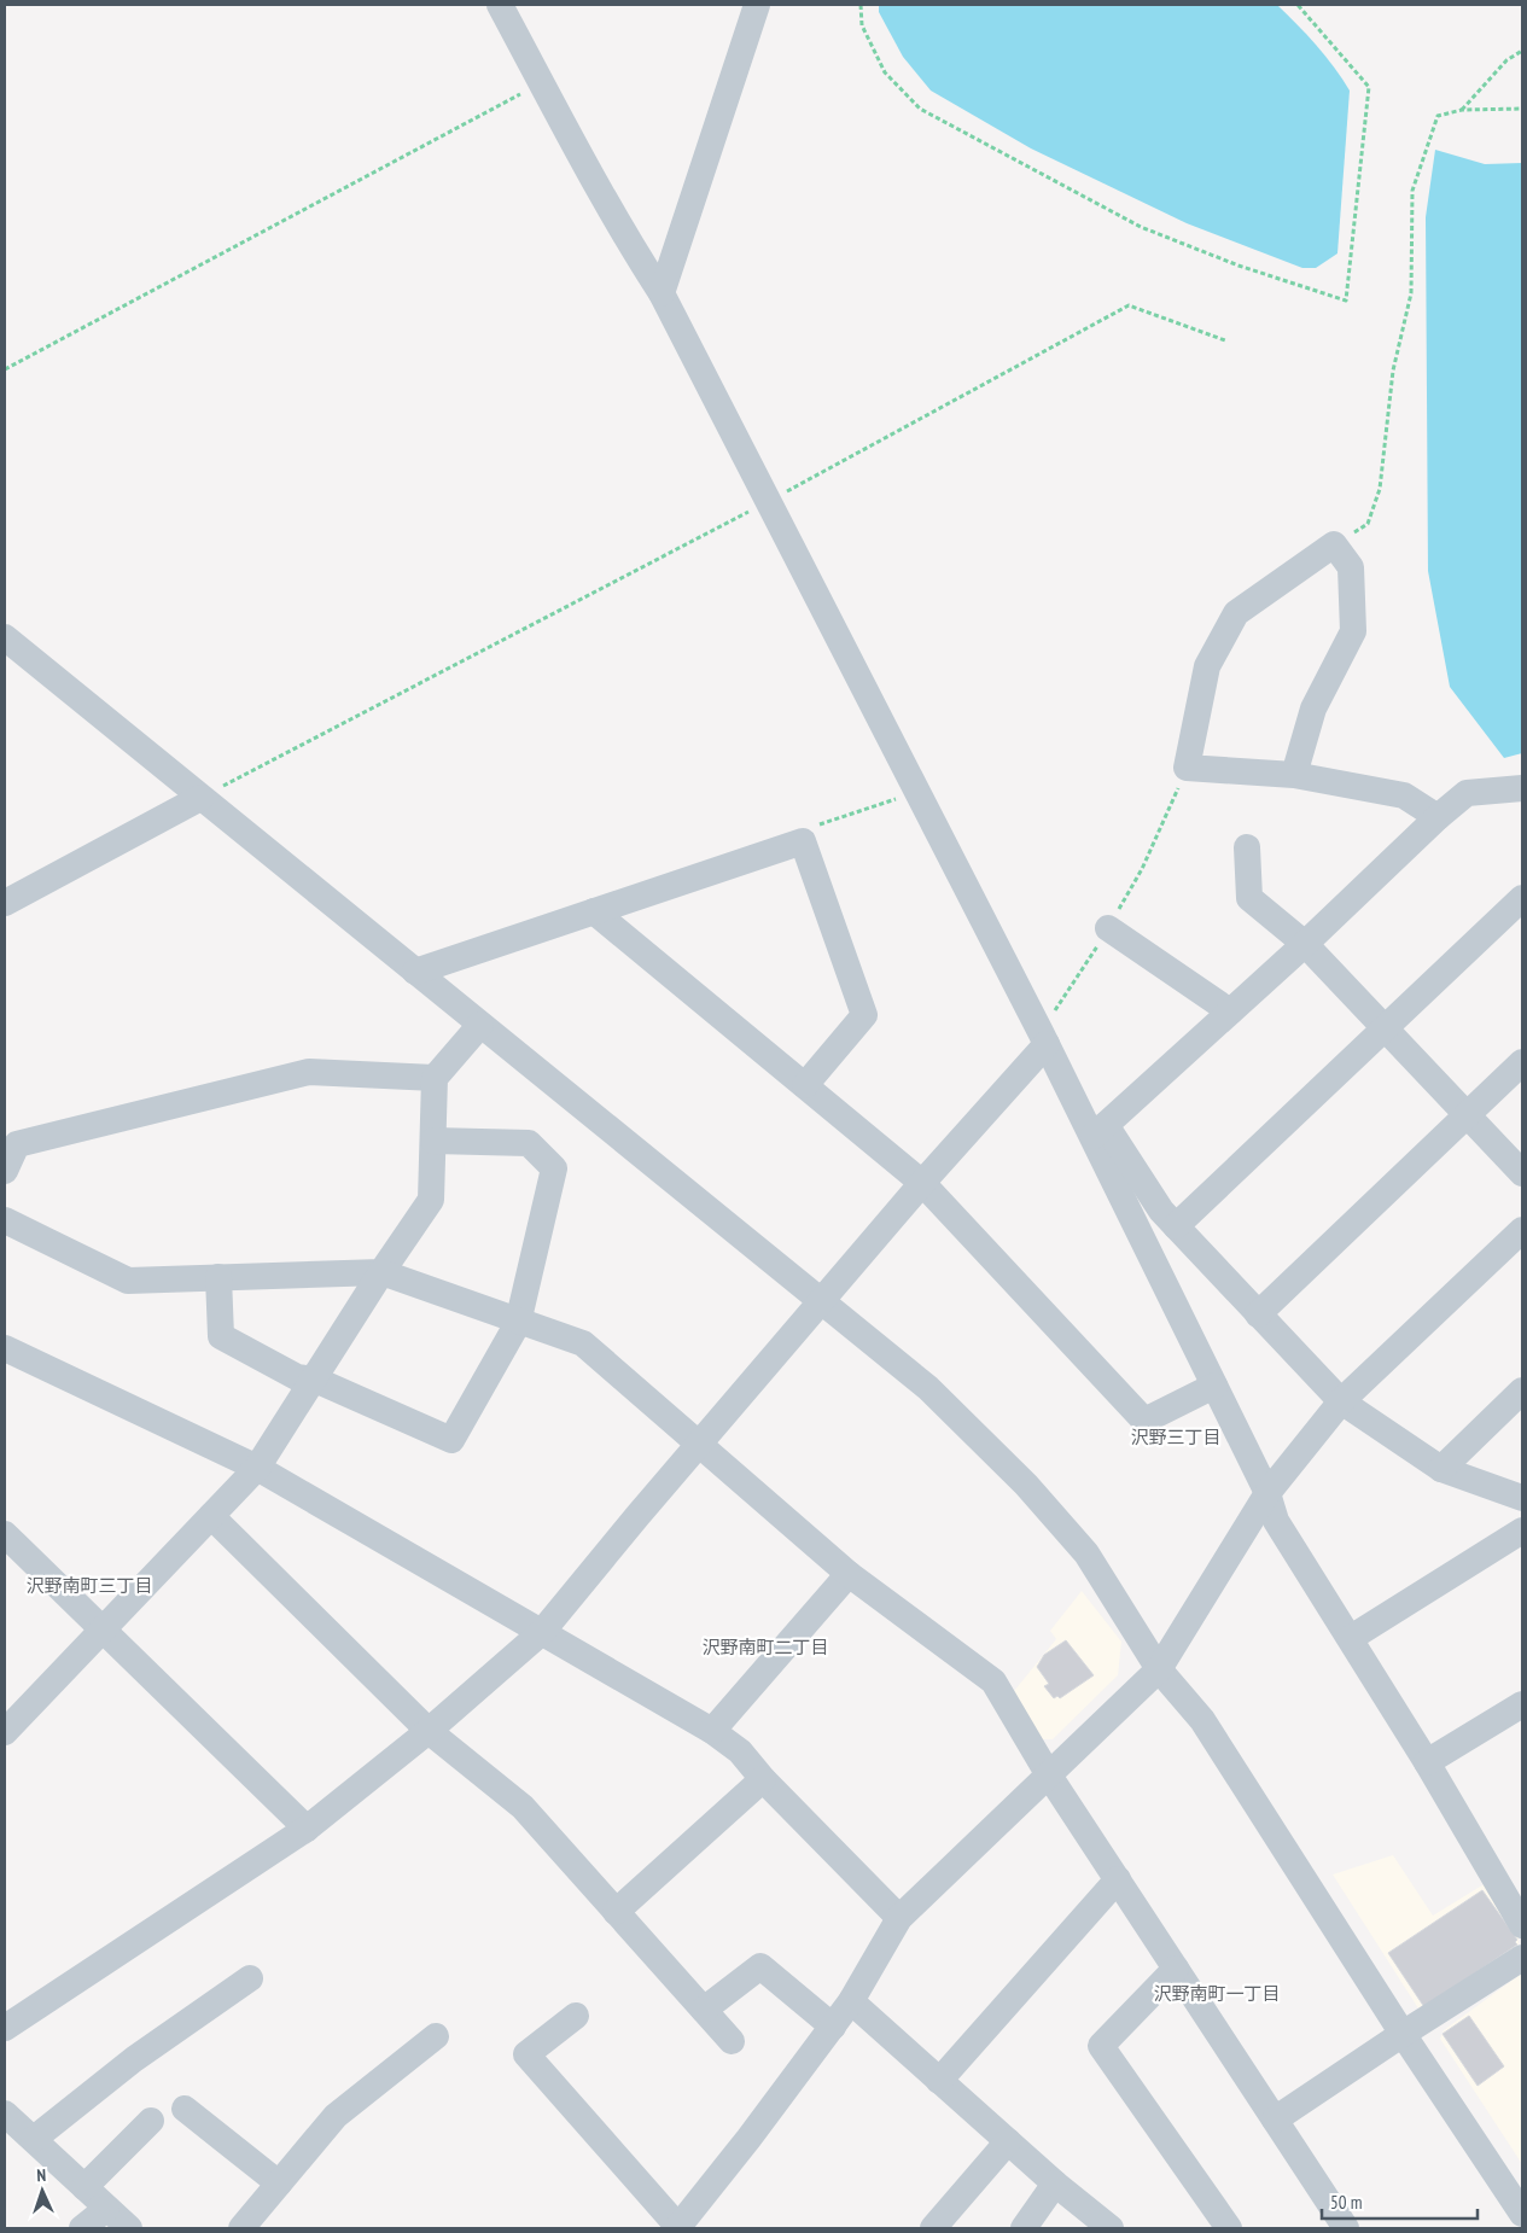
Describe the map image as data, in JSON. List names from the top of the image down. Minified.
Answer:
{"districts":["沢野三丁目","沢野南町三丁目","沢野南町二丁目","沢野南町一丁目"],"scale_bar":"50 m","north":"top"}
